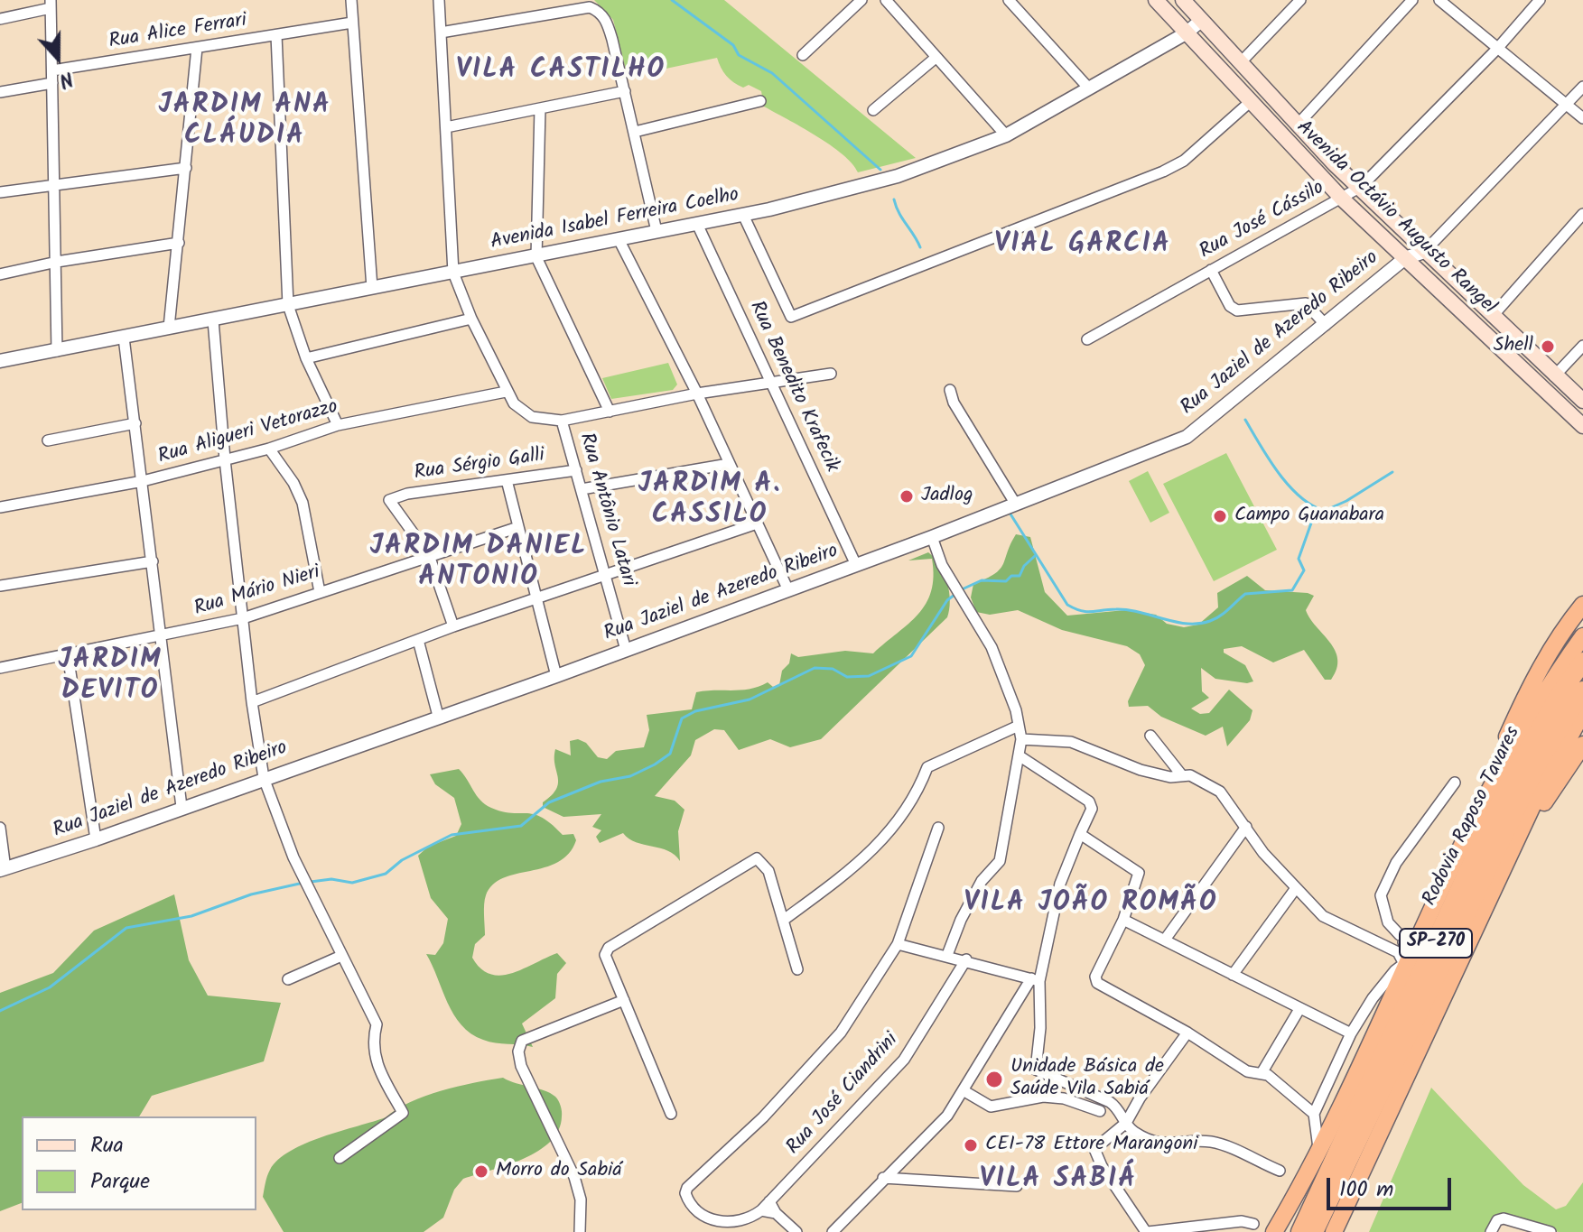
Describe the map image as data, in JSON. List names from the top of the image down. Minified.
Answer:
{"streets":{"highway":["Rodovia Raposo Tavares","SP-270"],"main road":["Avenida Octávio Augusto Rangel"],"street":["Rua Alice Ferrari","Avenida Isabel Ferreira Coelho","Rua José Cássilo","Rua Jaziel de Azeredo Ribeiro","Rua Benedito Krafecik","Rua Aligueri Vetorazzo","Rua Sérgio Galli","Rua Antônio Latari","Rua Mário Nieri","Rua José Ciandrini"]},"crossings":[["Avenida Octávio Augusto Rangel","Avenida Isabel Ferreira Coelho"],["Avenida Octávio Augusto Rangel","Rua José Cássilo"],["Avenida Octávio Augusto Rangel","Rua Jaziel de Azeredo Ribeiro"],["Avenida Isabel Ferreira Coelho","Rua Benedito Krafecik"],["Rua Jaziel de Azeredo Ribeiro","Rua Benedito Krafecik"],["Rua Jaziel de Azeredo Ribeiro","Rua Antônio Latari"],["Rua Sérgio Galli","Rua Antônio Latari"],["Rua Sérgio Galli","Rua Mário Nieri"]],"districts":["VILA CASTILHO","JARDIM ANA CLÁUDIA","VIAL GARCIA","JARDIM A. CASSILO","JARDIM DANIEL ANTONIO","JARDIM DEVITO","VILA JOÃO ROMÃO","VILA SABIÁ"],"places":["Shell","Jadlog","Campo Guanabara","Unidade Básica de Saúde Vila Sabiá","CEI-78 Ettore Marangoni","Morro do Sabiá"],"legend":["Rua","Parque"],"scale_bar":"100 m","north":"bottom"}
